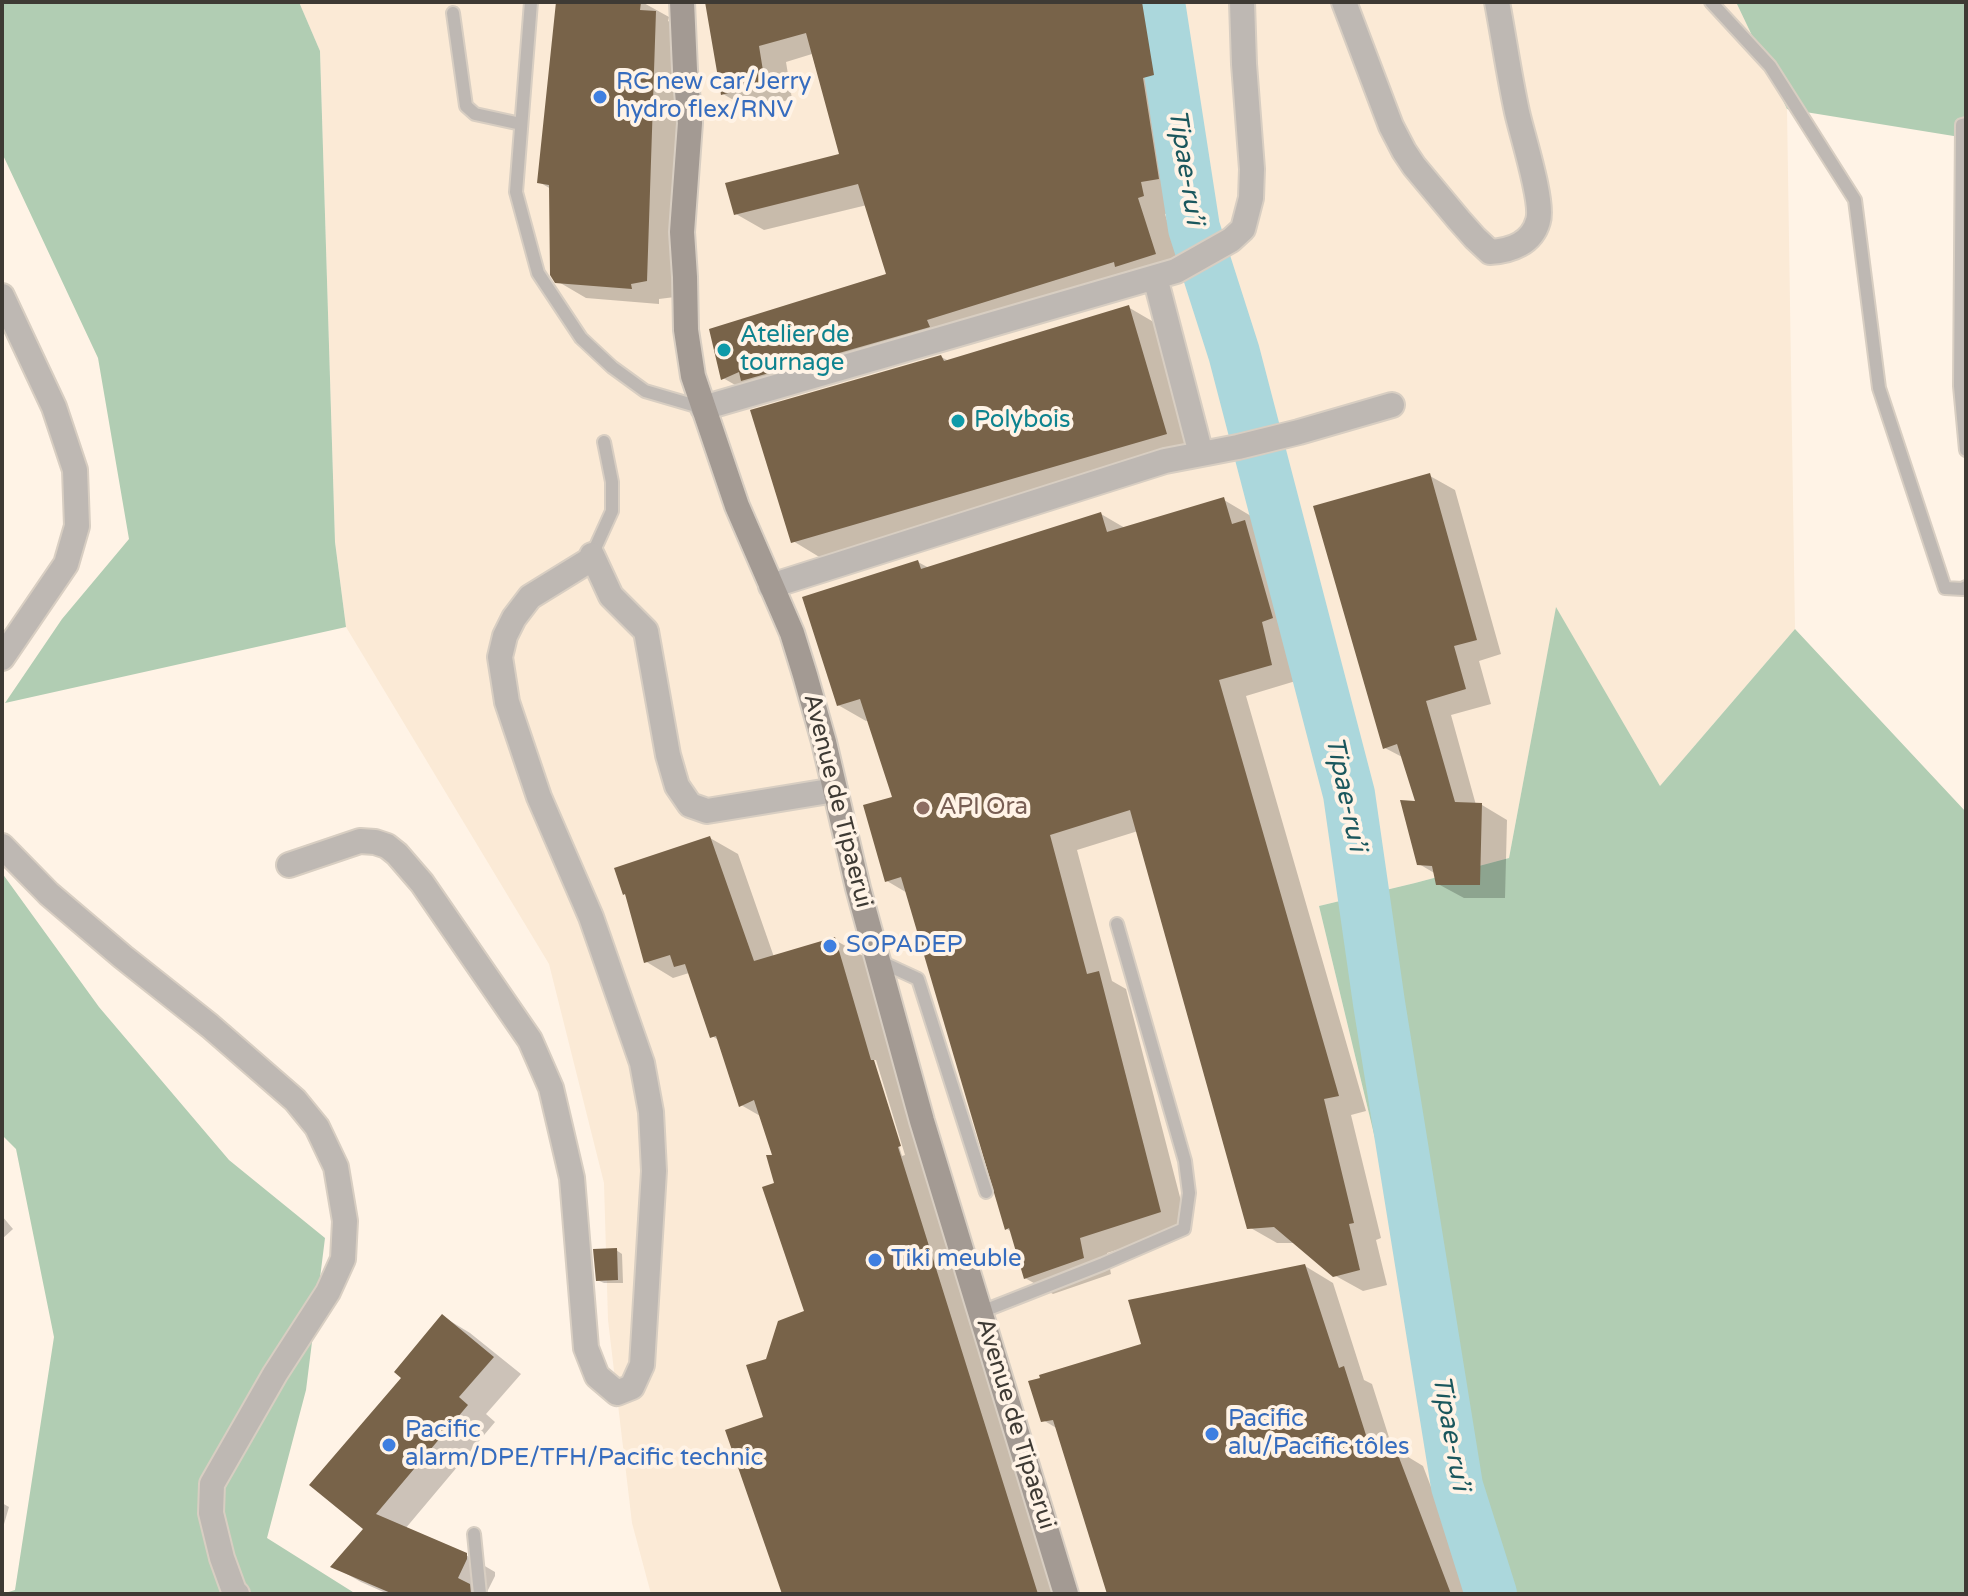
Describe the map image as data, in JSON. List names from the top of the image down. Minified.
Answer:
{"streets":{"main road":["Avenue de Tipaerui"]},"water":["Tipae-ru’i"],"places":["RC new car/Jerry hydro flex/RNV","Atelier de tournage","Polybois","API Ora","SOPADEP","Tiki meuble","Pacific alu/Pacific tôles","Pacific alarm/DPE/TFH/Pacific technic"]}
